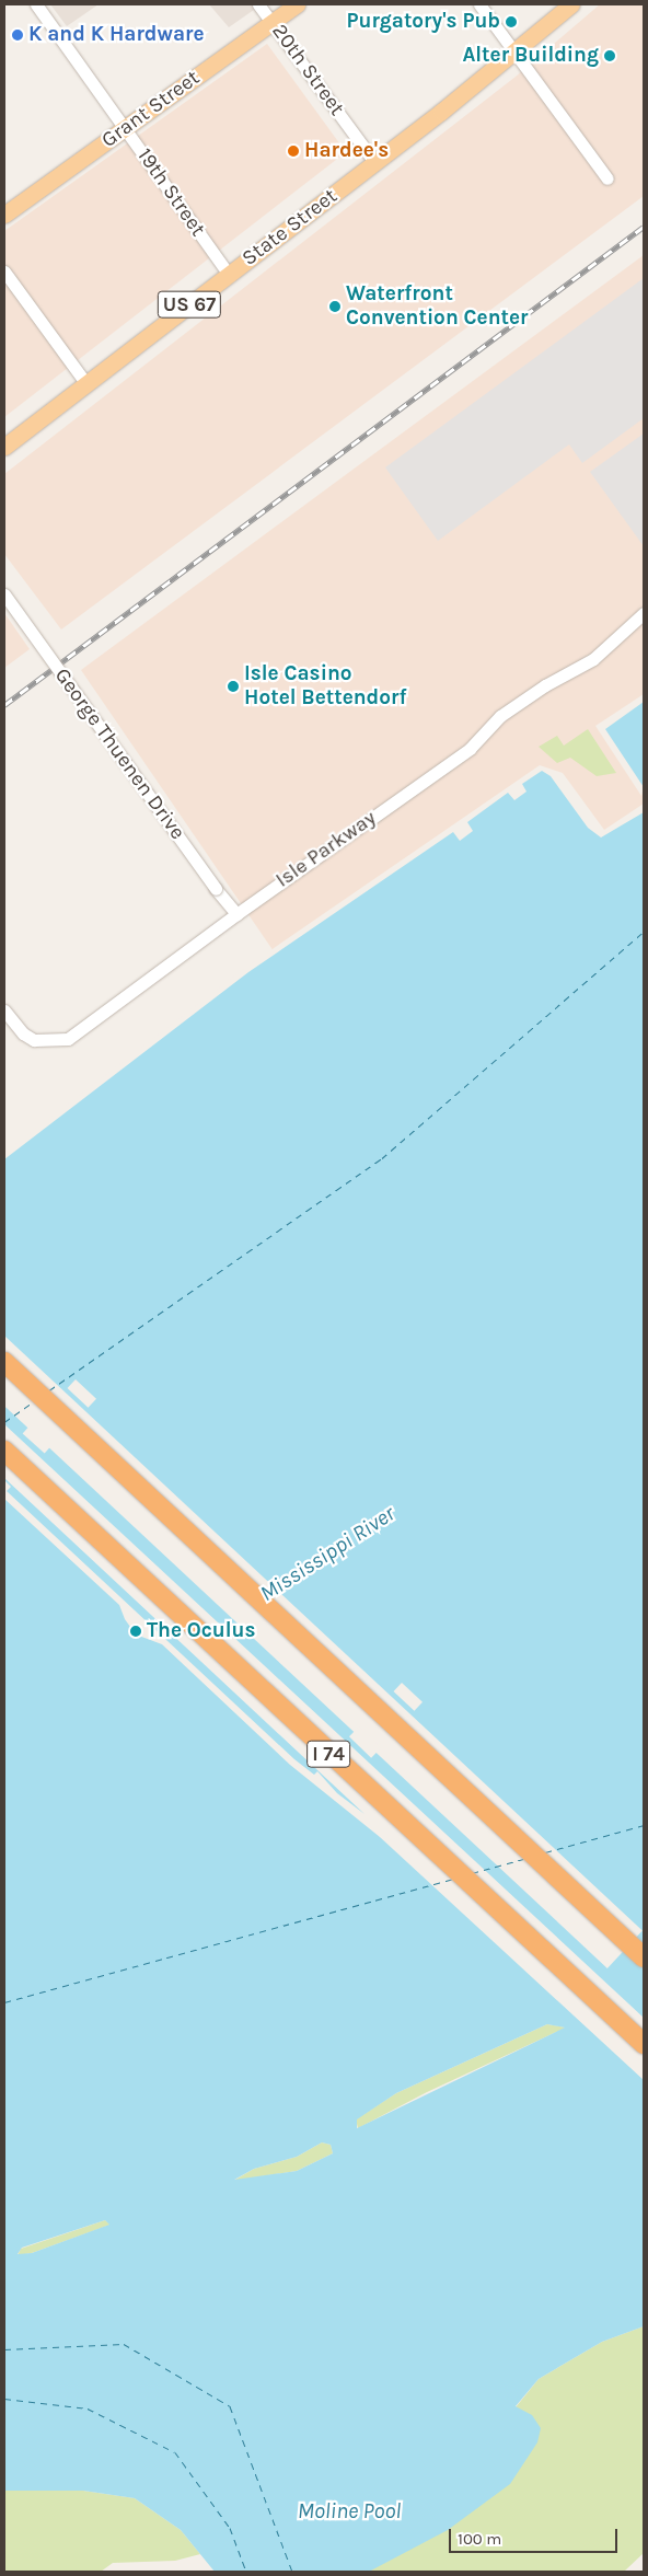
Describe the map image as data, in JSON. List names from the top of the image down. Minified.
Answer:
{"streets":{"highway":["I 74"],"main road":["Grant Street","State Street","US 67"],"street":["20th Street","19th Street","George Thuenen Drive","Isle Parkway"]},"crossings":[["20th Street","Grant Street"],["20th Street","State Street"],["Grant Street","19th Street"],["19th Street","State Street"],["George Thuenen Drive","Isle Parkway"]],"water":["Mississippi River","Moline Pool"],"places":["Purgatory's Pub","K and K Hardware","Alter Building","Hardee's","Waterfront Convention Center","Isle Casino Hotel Bettendorf","The Oculus"],"scale_bar":"100 m"}
